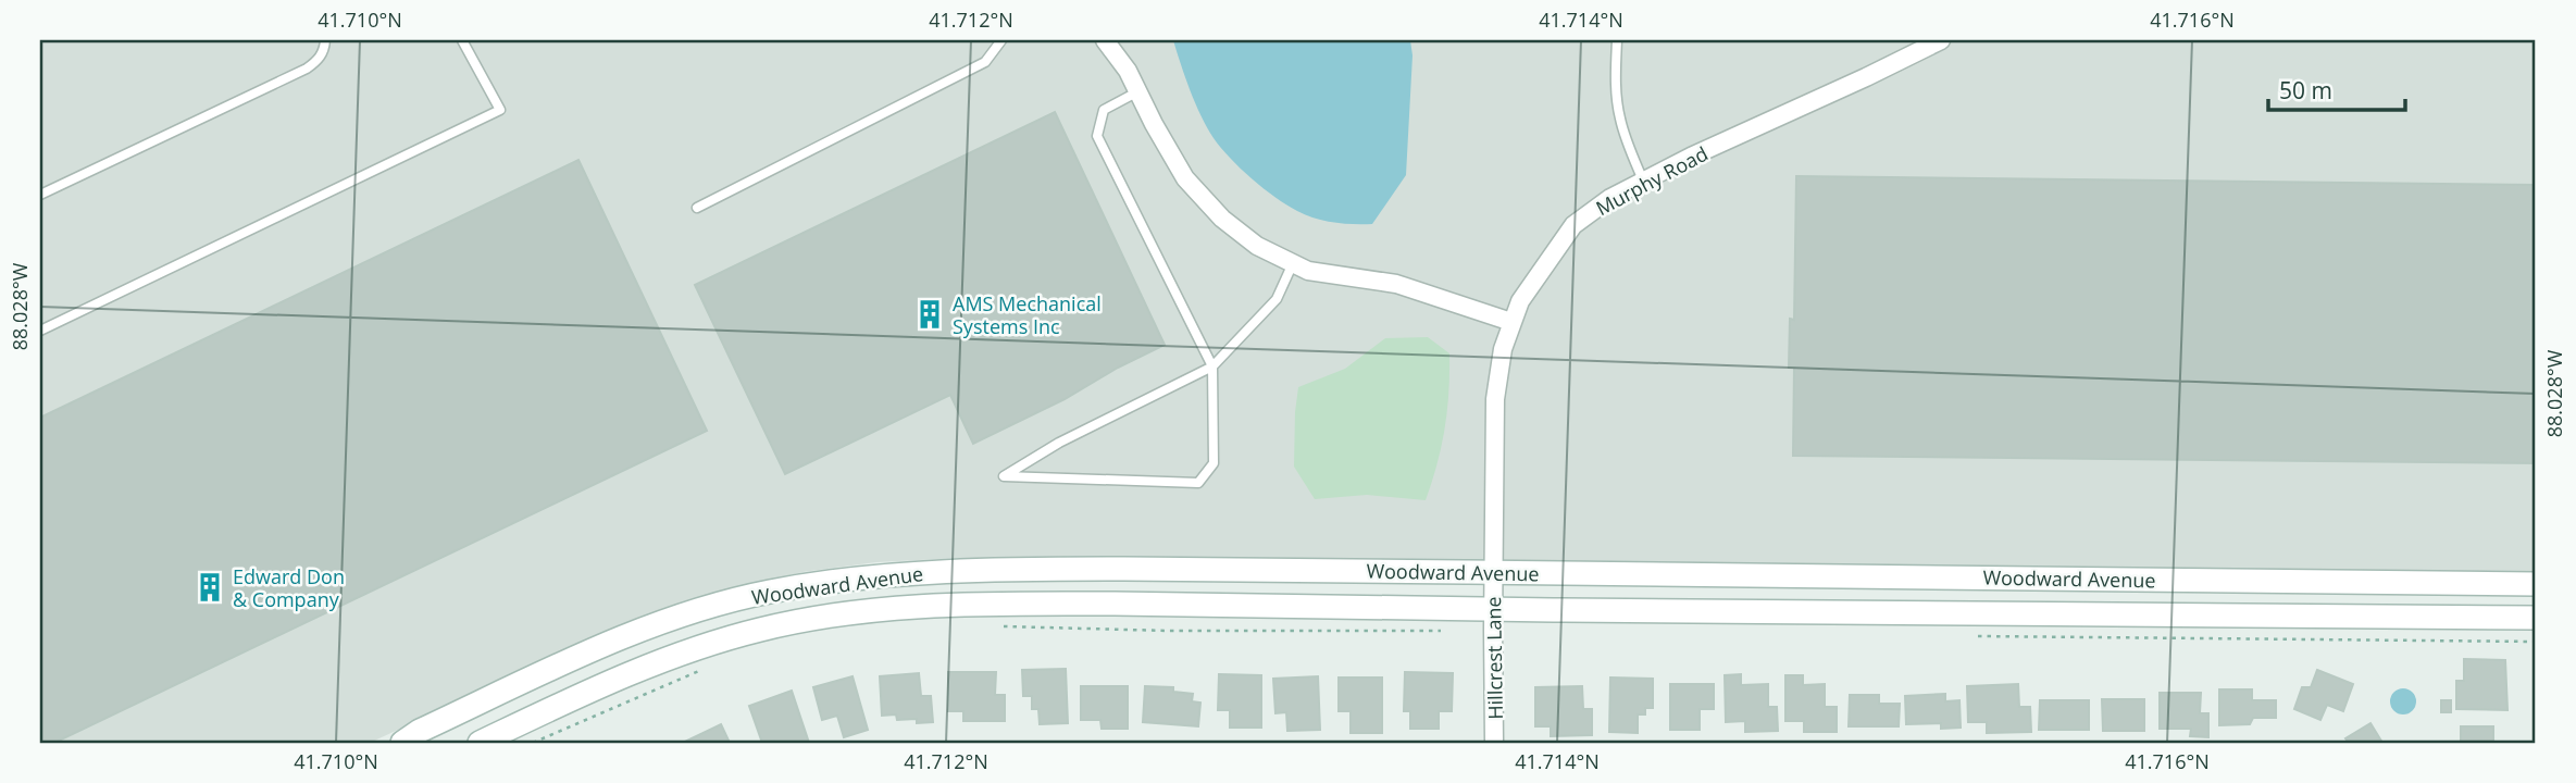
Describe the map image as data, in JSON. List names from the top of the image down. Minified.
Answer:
{"streets":{"street":["Murphy Road","Woodward Avenue","Hillcrest Lane"]},"crossings":[["Murphy Road","Woodward Avenue"],["Murphy Road","Hillcrest Lane"],["Woodward Avenue","Hillcrest Lane"]],"places":{"building":["AMS Mechanical Systems Inc","Edward Don & Company"]},"scale_bar":"50 m","coordinates":["41.710°N","41.712°N","41.714°N","41.716°N","88.028°W"]}
